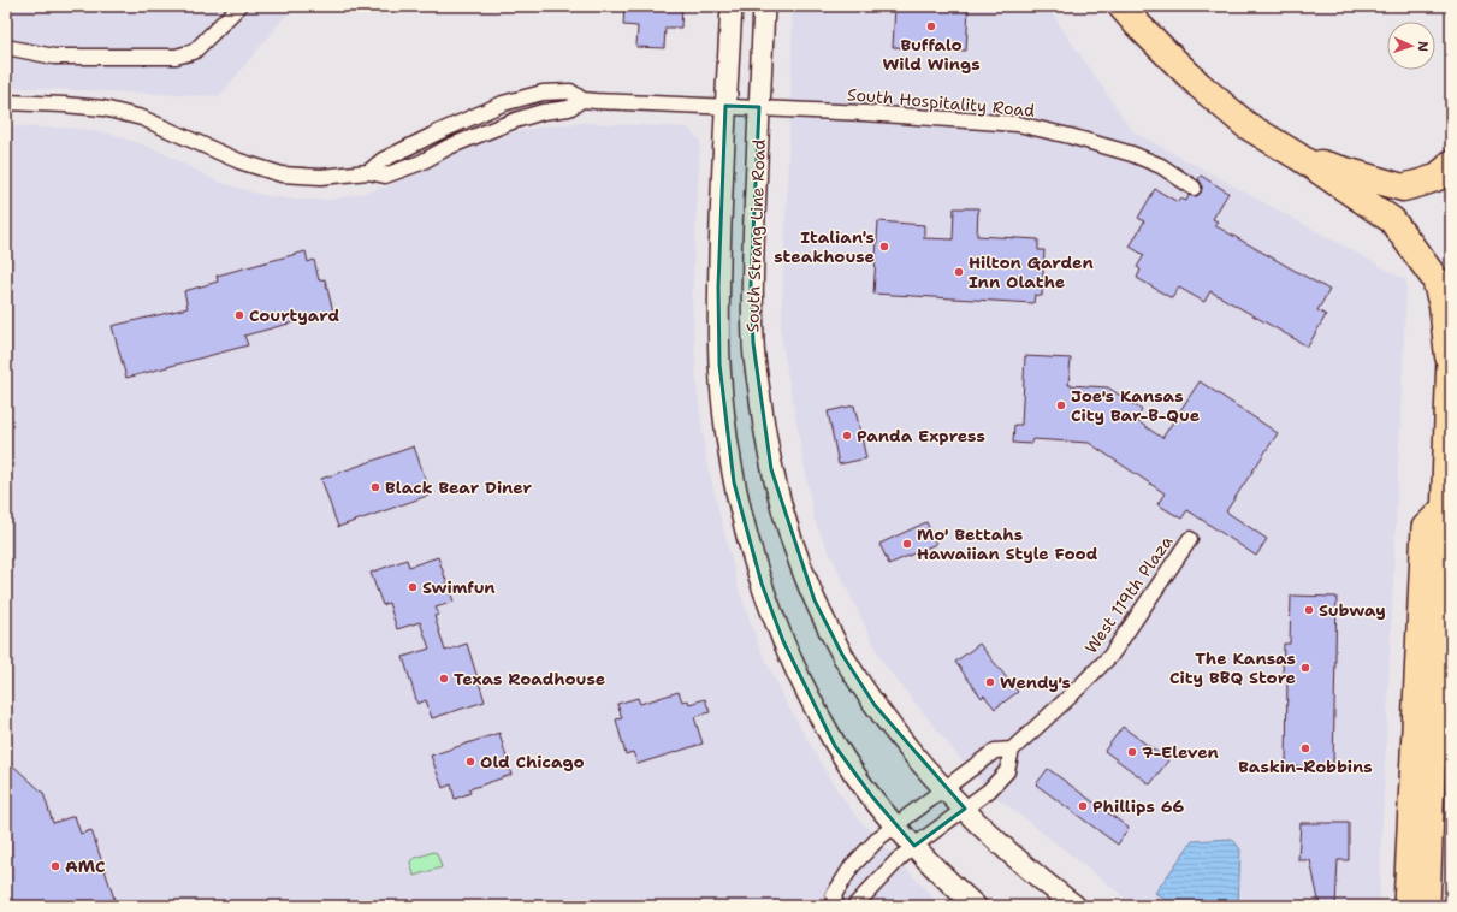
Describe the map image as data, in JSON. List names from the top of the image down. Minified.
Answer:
{"streets":{"main road":["South Strang Line Road"],"street":["South Hospitality Road","West 119th Plaza"]},"crossings":[["South Hospitality Road","South Strang Line Road"],["South Strang Line Road","West 119th Plaza"]],"places":["Buffalo Wild Wings","Italian's steakhouse","Hilton Garden Inn Olathe","Courtyard","Joe's Kansas City Bar-B-Que","Panda Express","Black Bear Diner","Mo' Bettahs Hawaiian Style Food","Swimfun","Subway","The Kansas City BBQ Store","Texas Roadhouse","Wendy's","Baskin-Robbins","7-Eleven","Old Chicago","Phillips 66","AMC"],"north":"right"}
